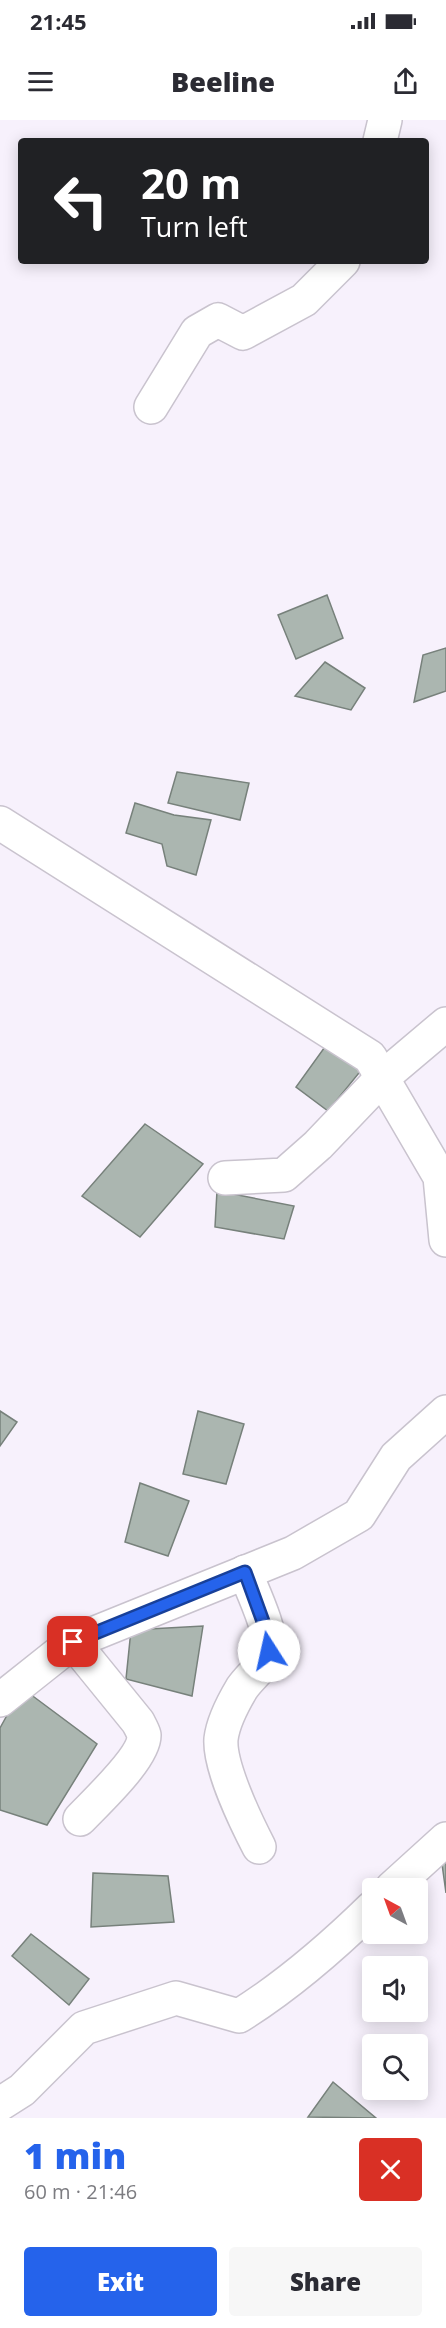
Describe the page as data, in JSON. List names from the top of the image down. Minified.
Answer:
{"north":"top left","page":{"status":"21:45","header":"Beeline","turn":["20 m","Turn left"],"heading":["1 min","60 m · 21:46"],"buttons":["Exit","Share"]}}
